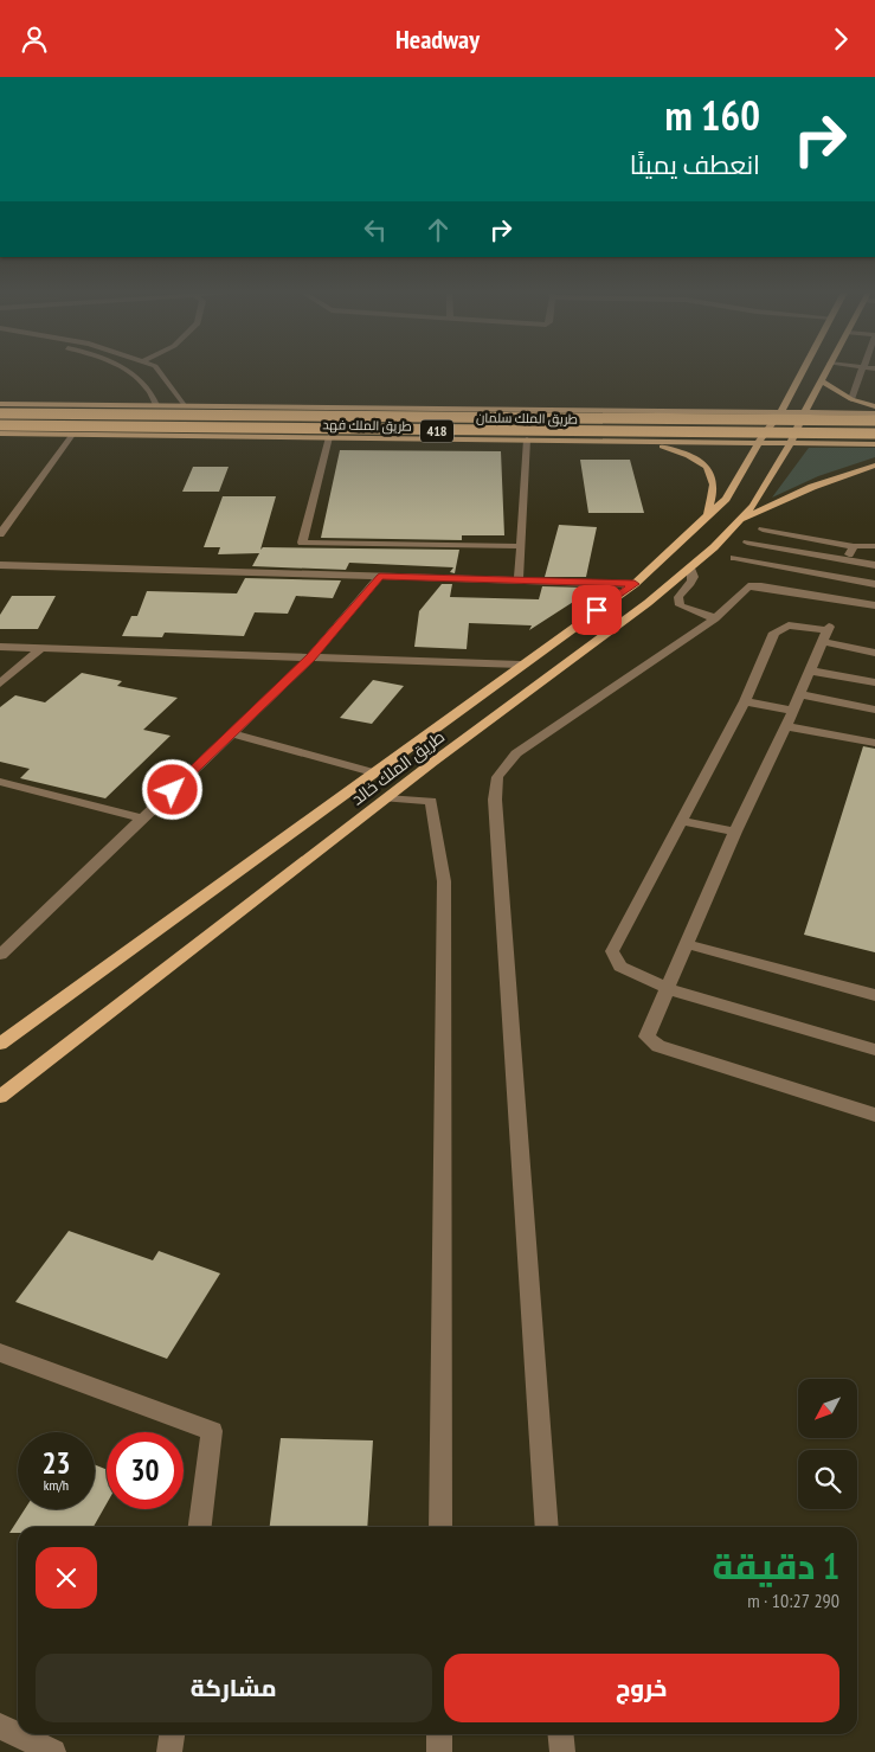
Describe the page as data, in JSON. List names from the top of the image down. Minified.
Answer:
{"streets":{"highway":["طريق الملك سلمان","418"],"main road":["طريق الملك فهد","طريق الملك خالد"]},"crossings":[["طريق الملك فهد","طريق الملك خالد"]],"north":"bottom left","page":{"header":"Headway","turn":["160 m","انعطف يمينًا"],"speed":"23 km/h","limit":"30","heading":["1 دقيقة","290 m · 10:27"],"buttons":["خروج","مشاركة"]}}
